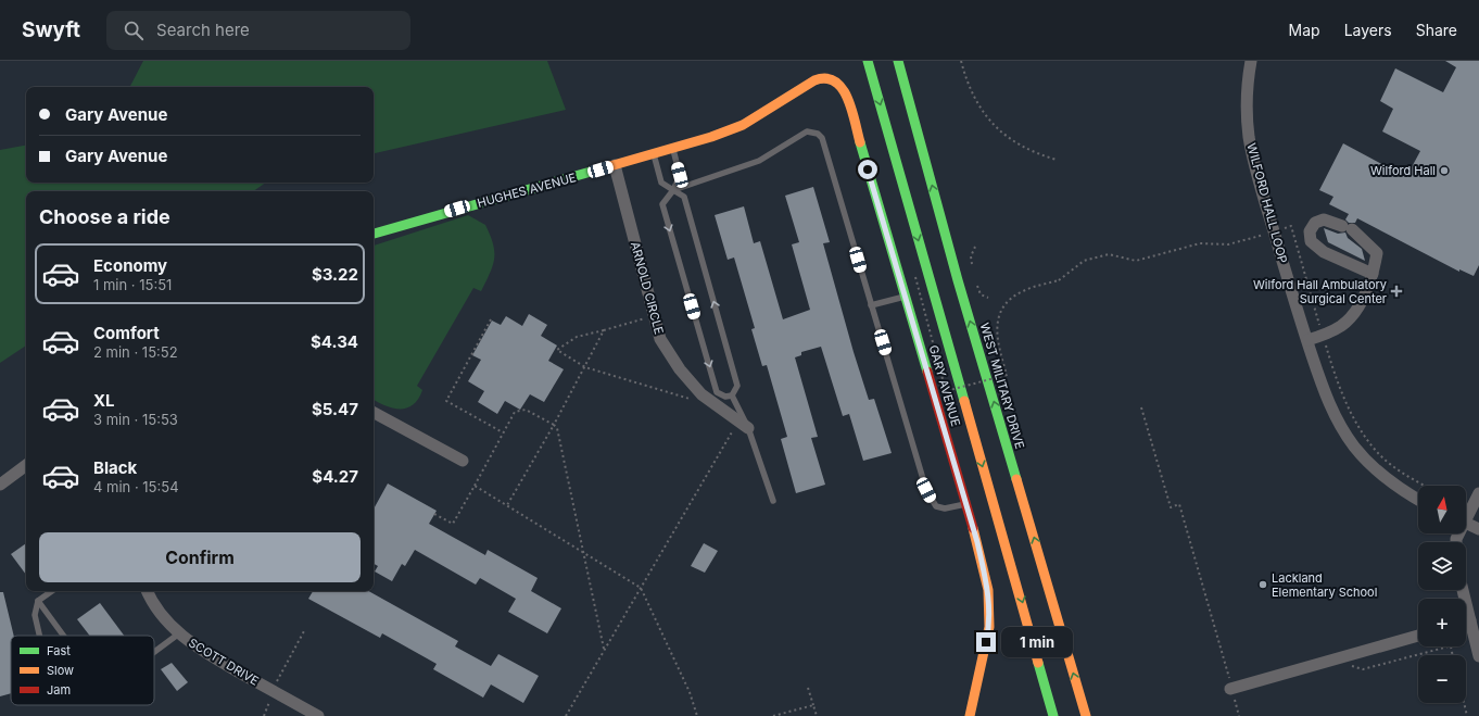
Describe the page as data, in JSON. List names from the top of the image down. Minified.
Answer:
{"streets":{"main road":["HUGHES AVENUE","GARY AVENUE","WEST MILITARY DRIVE"],"street":["WILFORD HALL LOOP","ARNOLD CIRCLE","SCOTT DRIVE"]},"crossings":[["HUGHES AVENUE","ARNOLD CIRCLE"],["HUGHES AVENUE","GARY AVENUE"]],"places":{"other":["Wilford Hall","Lackland Elementary School"],"health":["Wilford Hall Ambulatory Surgical Center"]},"legend":["Fast","Slow","Jam"],"north":"top","page":{"header":"Swyft","search":"Search here","nav":["Map","Layers","Share"],"banner":["Gary Avenue","Gary Avenue"],"heading":"Choose a ride","list":[{"name":"Economy","note":"1 min · 15:51","value":"$3.22"},{"name":"Comfort","note":"2 min · 15:52","value":"$4.34"},{"name":"XL","note":"3 min · 15:53","value":"$5.47"},{"name":"Black","note":"4 min · 15:54","value":"$4.27"}],"map_buttons":["+","−"],"buttons":"Confirm","bubble":"1 min"}}
